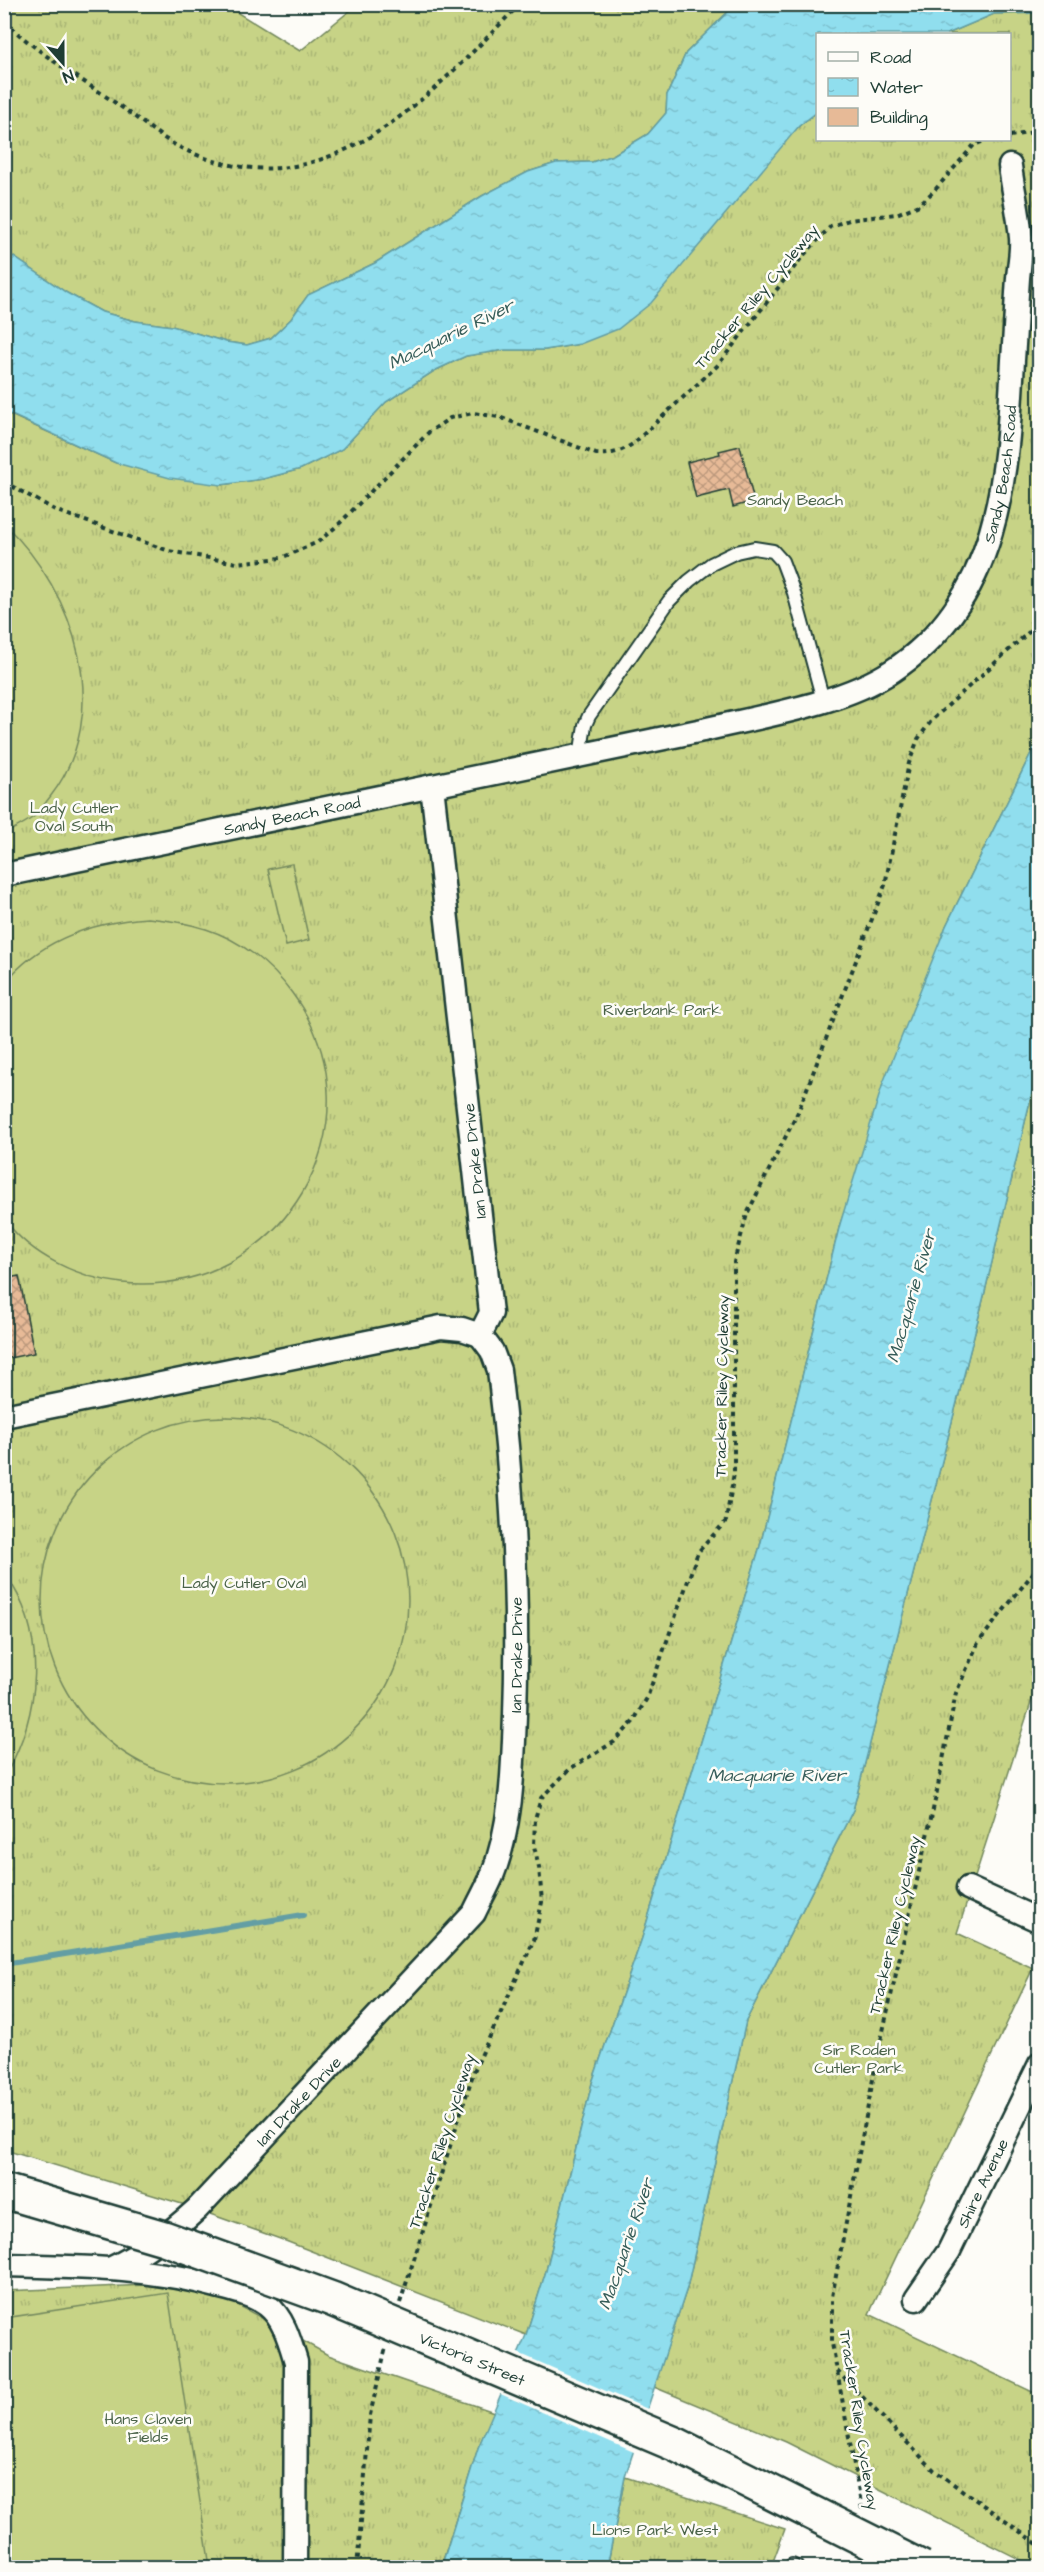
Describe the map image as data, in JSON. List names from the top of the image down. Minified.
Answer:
{"streets":{"highway":["Victoria Street"],"street":["Sandy Beach Road","Ian Drake Drive","Shire Avenue"],"path":["Tracker Riley Cycleway"]},"crossings":[["Sandy Beach Road","Ian Drake Drive"]],"water":["Macquarie River"],"parks":["Sandy Beach","Lady Cutler Oval South","Riverbank Park","Lady Cutler Oval","Sir Roden Cutler Park","Hans Claven Fields","Lions Park West"],"legend":["Road","Water","Building"],"north":"bottom"}
